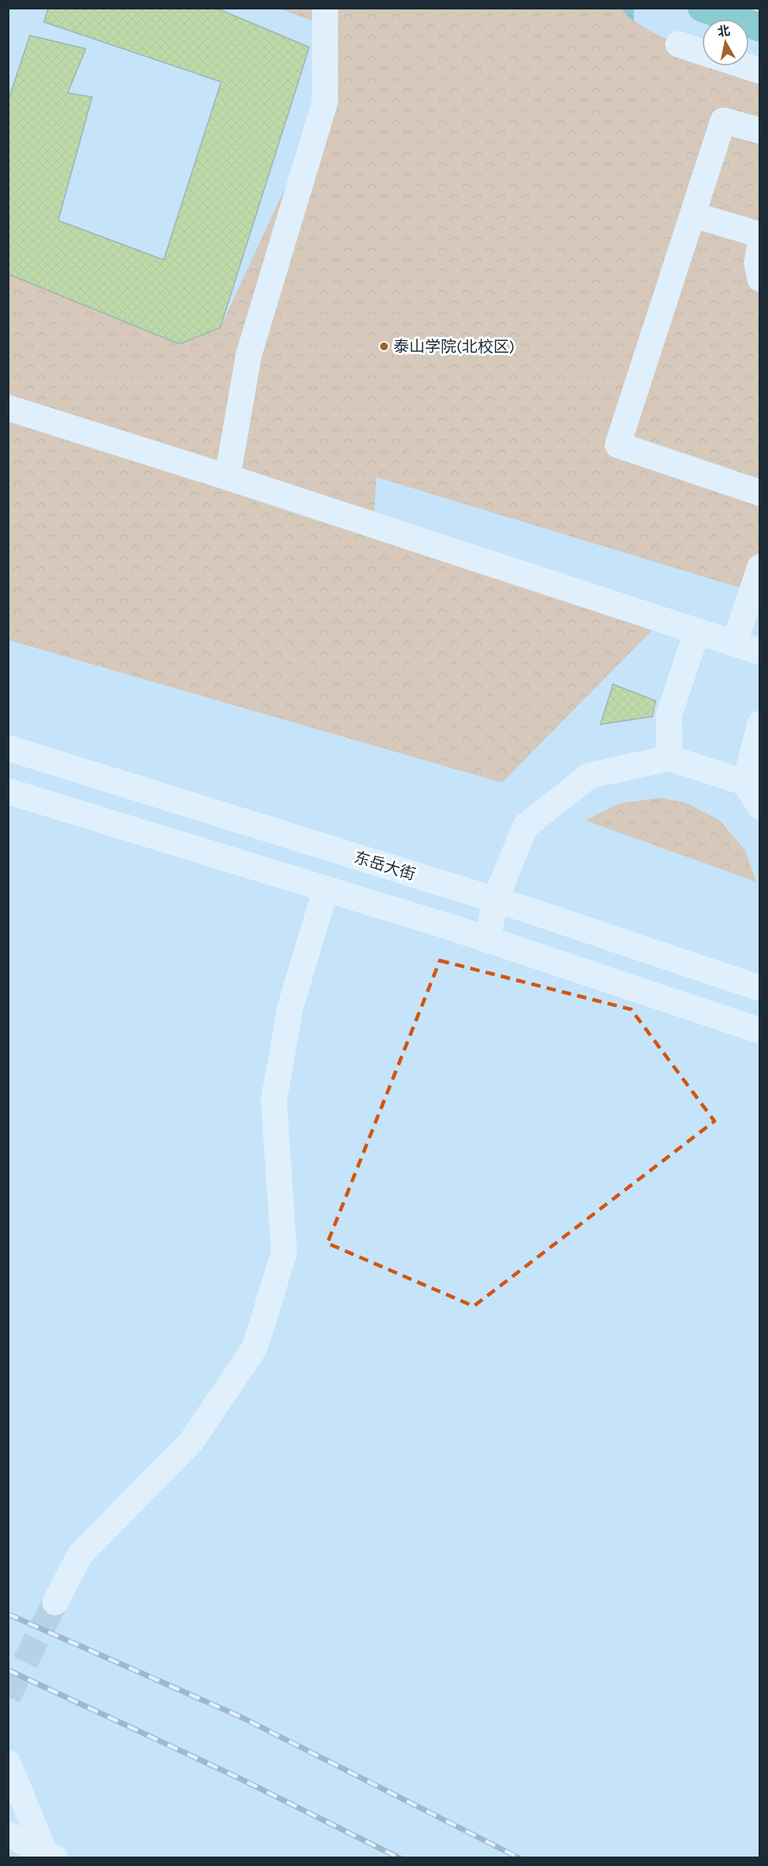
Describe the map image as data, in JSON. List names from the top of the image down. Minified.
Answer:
{"streets":{"street":["东岳大街"]},"places":["泰山学院(北校区)"],"north":"top"}
